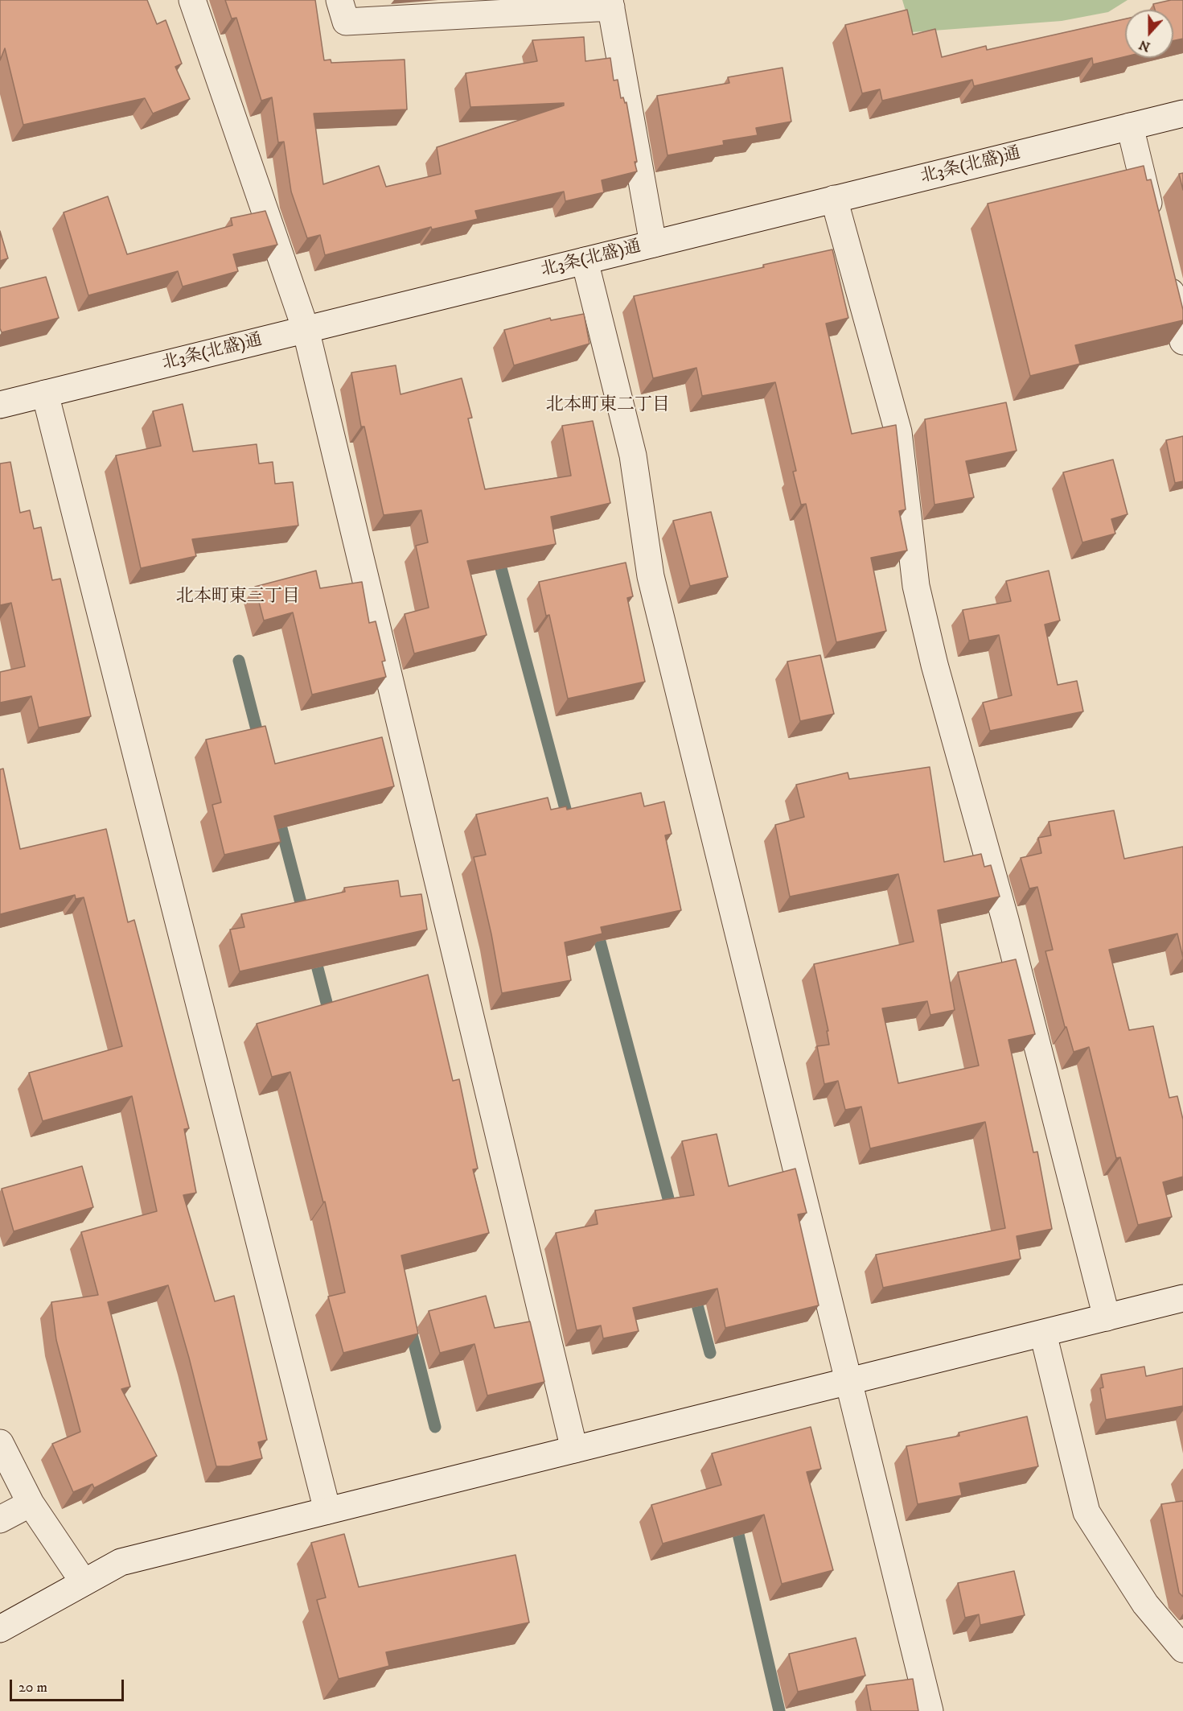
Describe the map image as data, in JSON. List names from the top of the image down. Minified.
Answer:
{"streets":{"street":["北3条(北盛)通"]},"districts":["北本町東二丁目","北本町東三丁目"],"scale_bar":"20 m","north":"bottom"}
